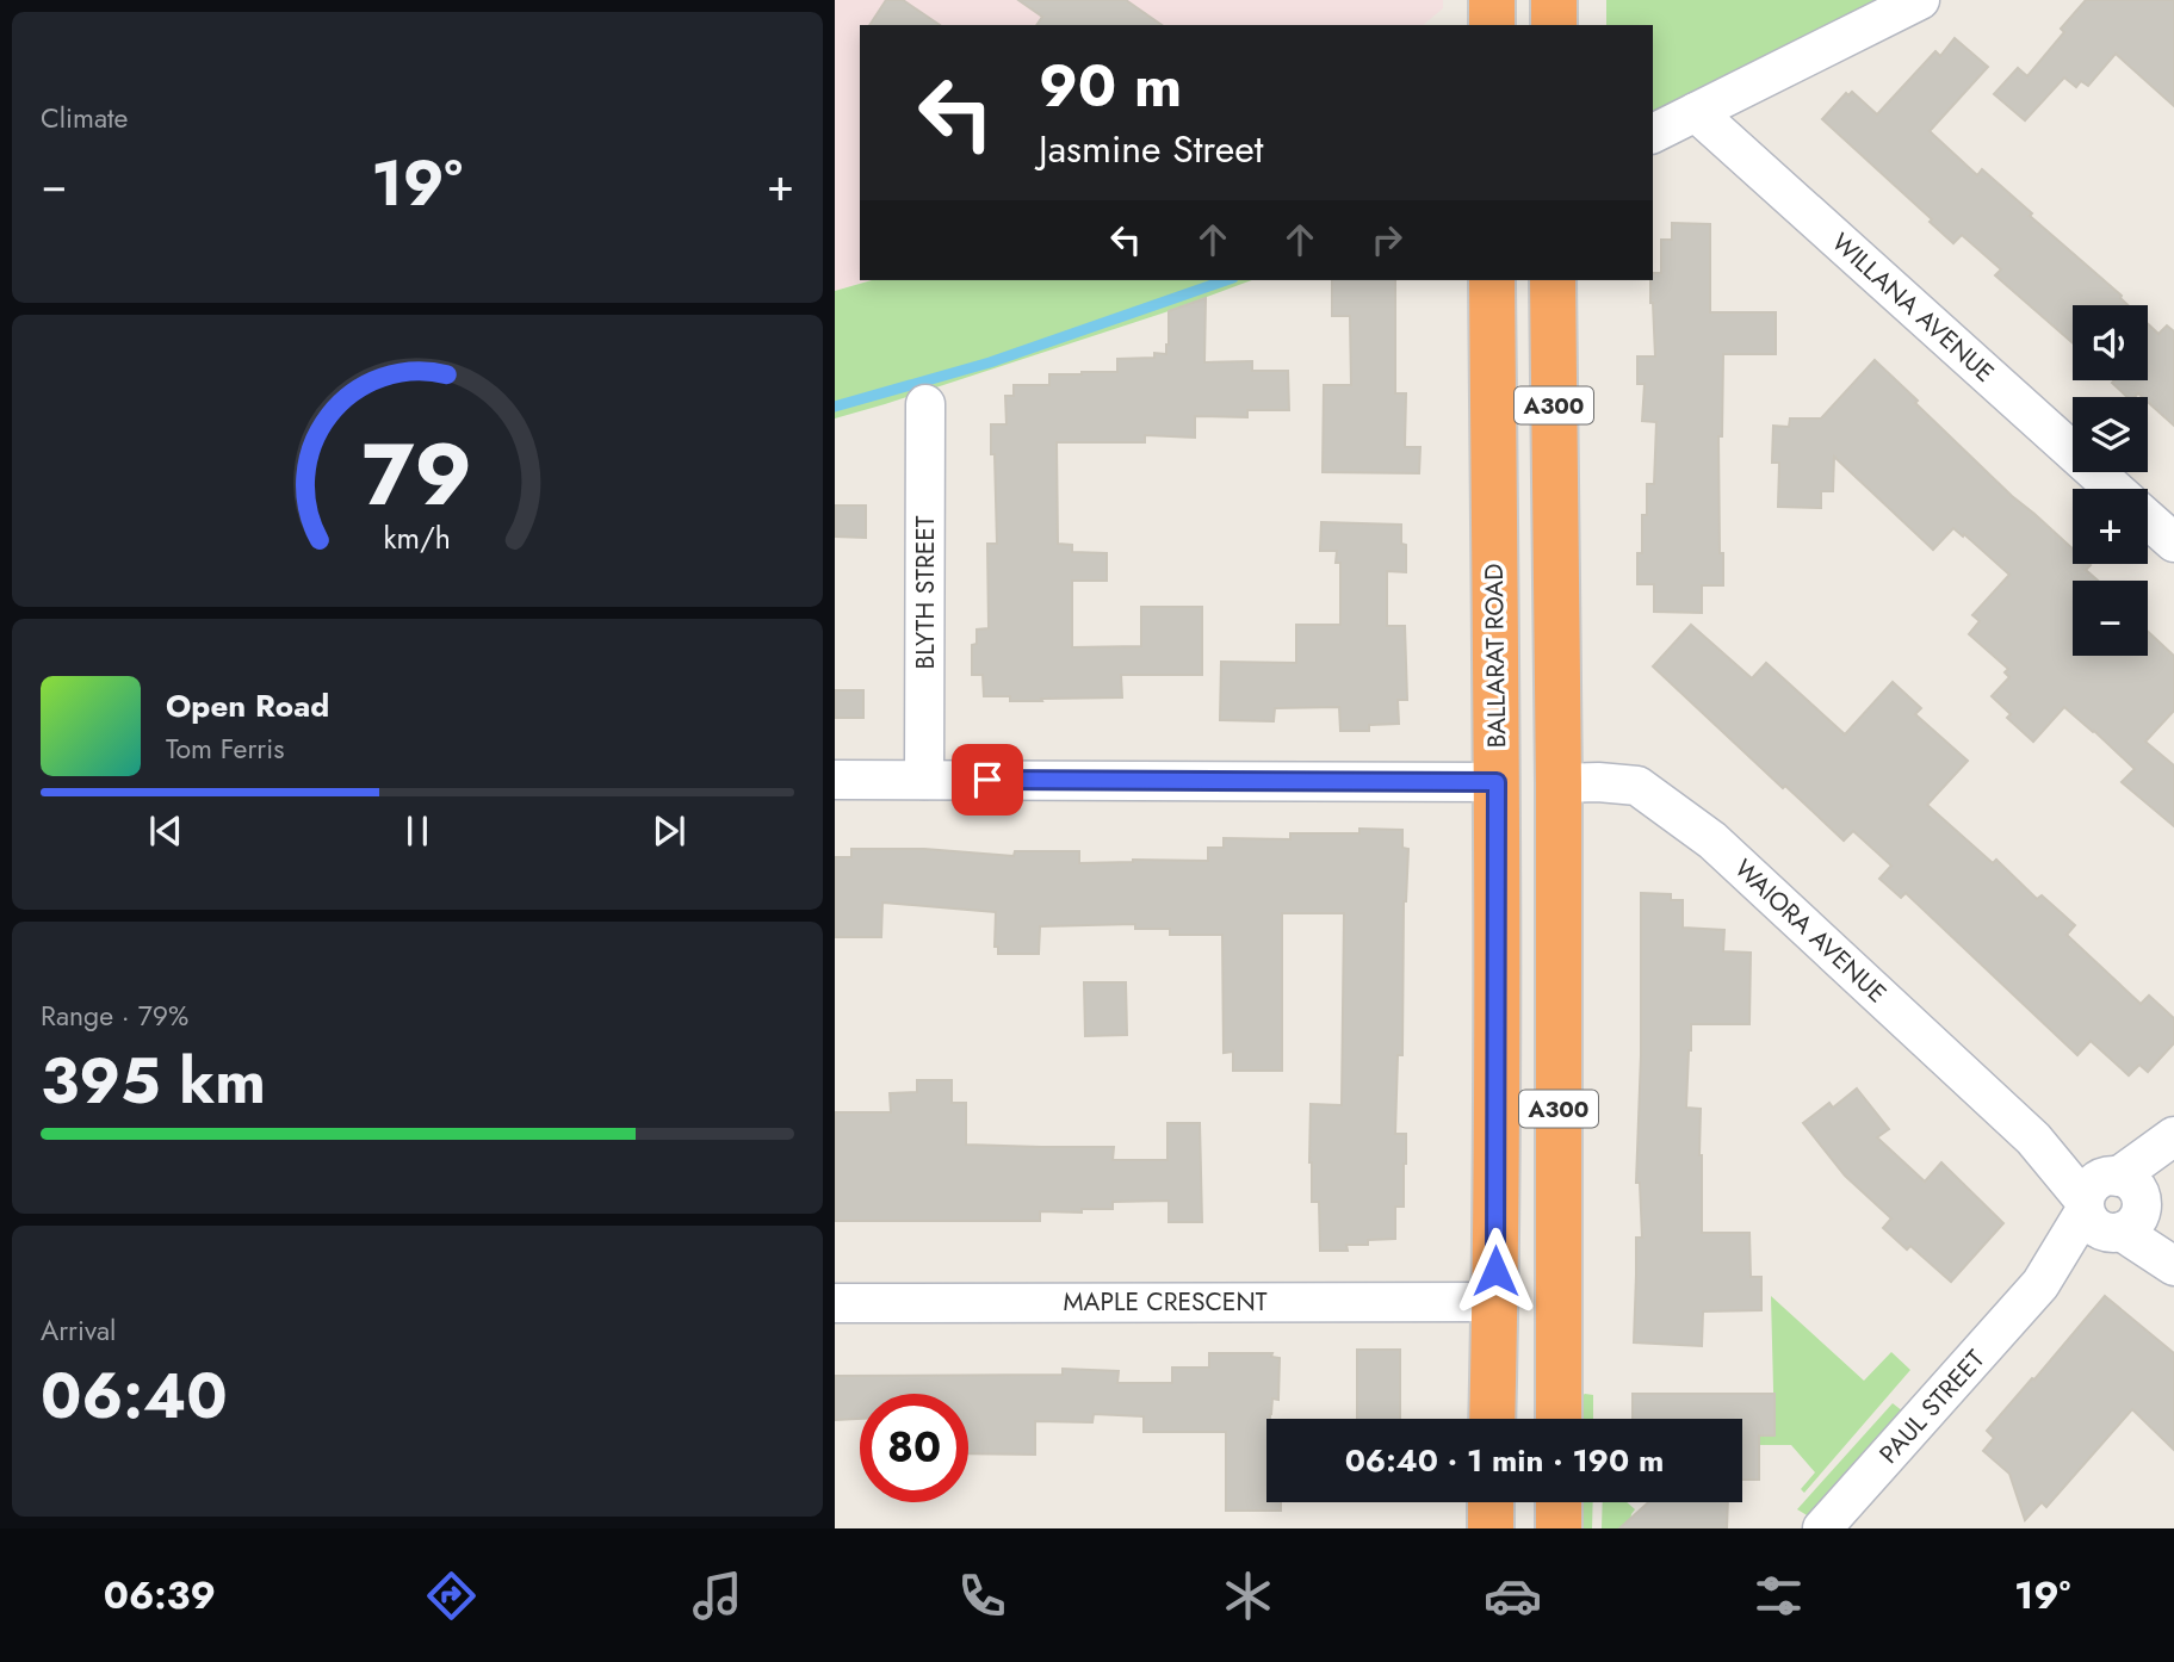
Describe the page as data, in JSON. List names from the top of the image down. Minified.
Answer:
{"streets":{"highway":["A300","BALLARAT ROAD"],"street":["WILLANA AVENUE","BLYTH STREET","WAIORA AVENUE","MAPLE CRESCENT","PAUL STREET"]},"crossings":[["A300","WAIORA AVENUE"],["BALLARAT ROAD","MAPLE CRESCENT"],["WAIORA AVENUE","PAUL STREET"]],"page":{"tile":["Climate",["Range · 79%","395 km"],["Arrival","06:40"]],"turn":["90 m","Jasmine Street"],"heat":["−","19°","+"],"map_buttons":["+","−"],"song":["Open Road","Tom Ferris"],"limit":"80","trip":"06:40 · 1 min · 190 m","tabs":["06:39","19°"],"gauge":["79","km/h"]}}
